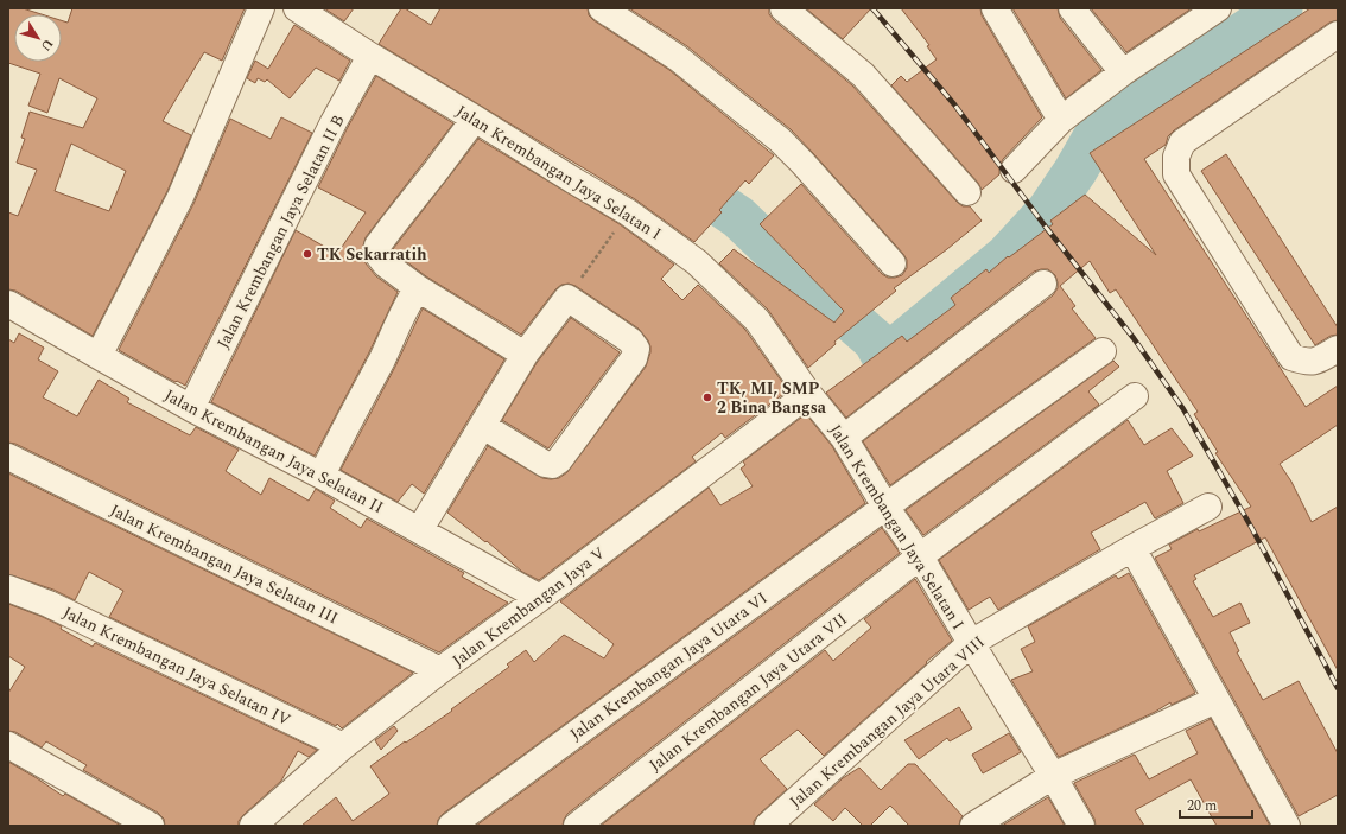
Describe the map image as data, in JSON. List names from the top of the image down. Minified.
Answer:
{"streets":{"street":["Jalan Krembangan Jaya Selatan I","Jalan Krembangan Jaya Selatan II B","Jalan Krembangan Jaya Selatan II","Jalan Krembangan Jaya Selatan III","Jalan Krembangan Jaya V","Jalan Krembangan Jaya Selatan IV","Jalan Krembangan Jaya Utara VI","Jalan Krembangan Jaya Utara VII","Jalan Krembangan Jaya Utara VIII"]},"crossings":[["Jalan Krembangan Jaya Selatan I","Jalan Krembangan Jaya Selatan II B"],["Jalan Krembangan Jaya Selatan I","Jalan Krembangan Jaya V"],["Jalan Krembangan Jaya Selatan I","Jalan Krembangan Jaya Utara VI"],["Jalan Krembangan Jaya Selatan I","Jalan Krembangan Jaya Utara VII"],["Jalan Krembangan Jaya Selatan I","Jalan Krembangan Jaya Utara VIII"],["Jalan Krembangan Jaya Selatan II B","Jalan Krembangan Jaya Selatan II"],["Jalan Krembangan Jaya Selatan II","Jalan Krembangan Jaya V"],["Jalan Krembangan Jaya Selatan III","Jalan Krembangan Jaya V"],["Jalan Krembangan Jaya V","Jalan Krembangan Jaya Selatan IV"]],"places":["TK Sekarratih","TK, MI, SMP 2 Bina Bangsa"],"scale_bar":"20 m","north":"bottom right"}
